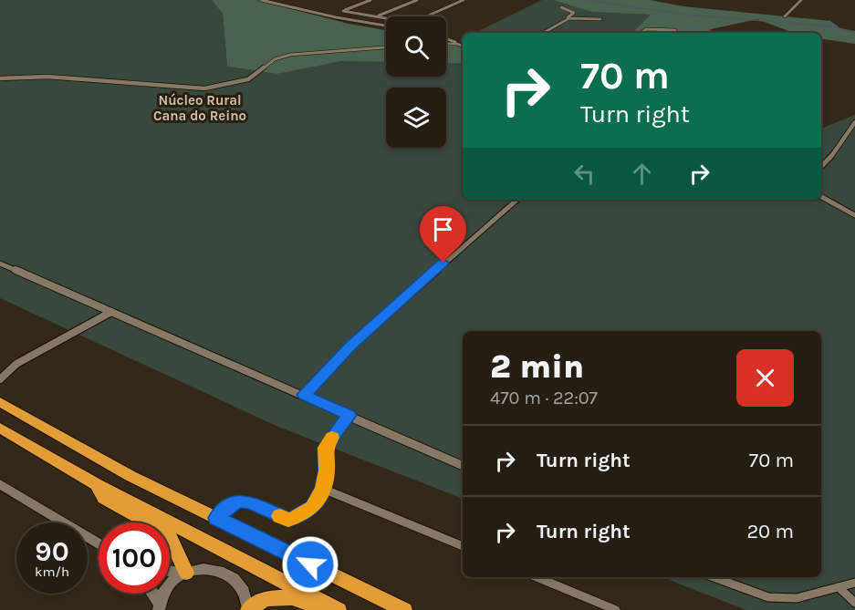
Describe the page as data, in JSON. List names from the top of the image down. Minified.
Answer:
{"districts":["Núcleo Rural Cana do Reino"],"page":{"turn":["70 m","Turn right"],"heading":["2 min","470 m · 22:07"],"list":[{"name":"Turn right","value":"70 m"},{"name":"Turn right","value":"20 m"}],"speed":"90 km/h","limit":"100"}}
